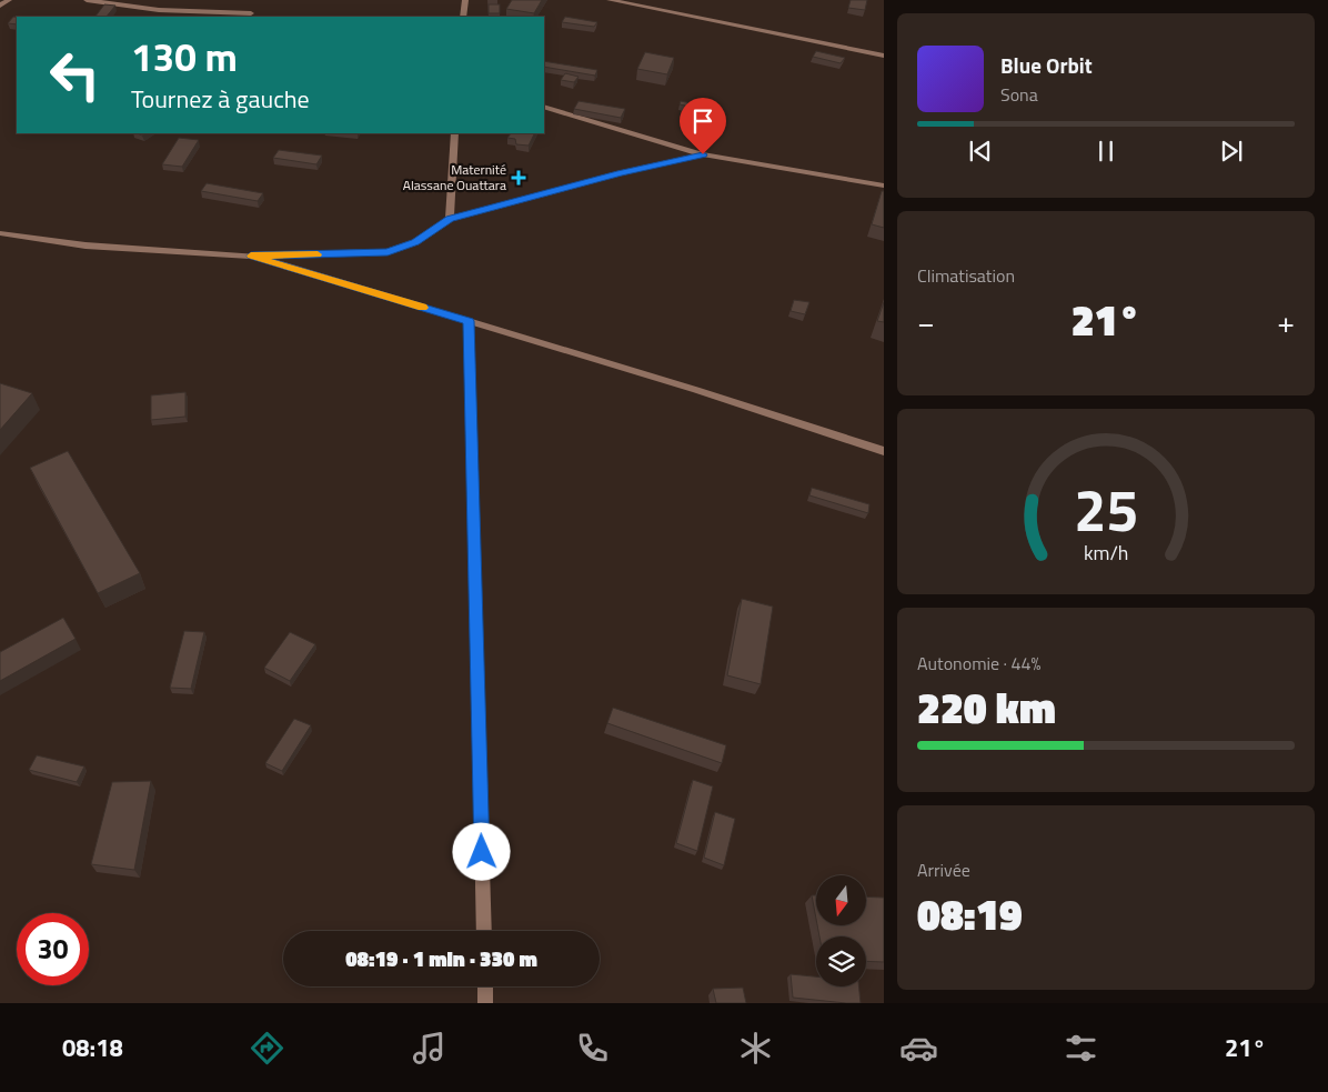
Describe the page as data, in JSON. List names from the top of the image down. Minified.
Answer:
{"places":{"health":["Maternité Alassane Ouattara"]},"north":"bottom","page":{"turn":["130 m","Tournez à gauche"],"song":["Blue Orbit","Sona"],"tile":["Climatisation",["Autonomie · 44%","220 km"],["Arrivée","08:19"]],"heat":["−","21°","+"],"limit":"30","trip":"08:19 · 1 min · 330 m","tabs":["08:18","21°"],"gauge":["25","km/h"]}}
